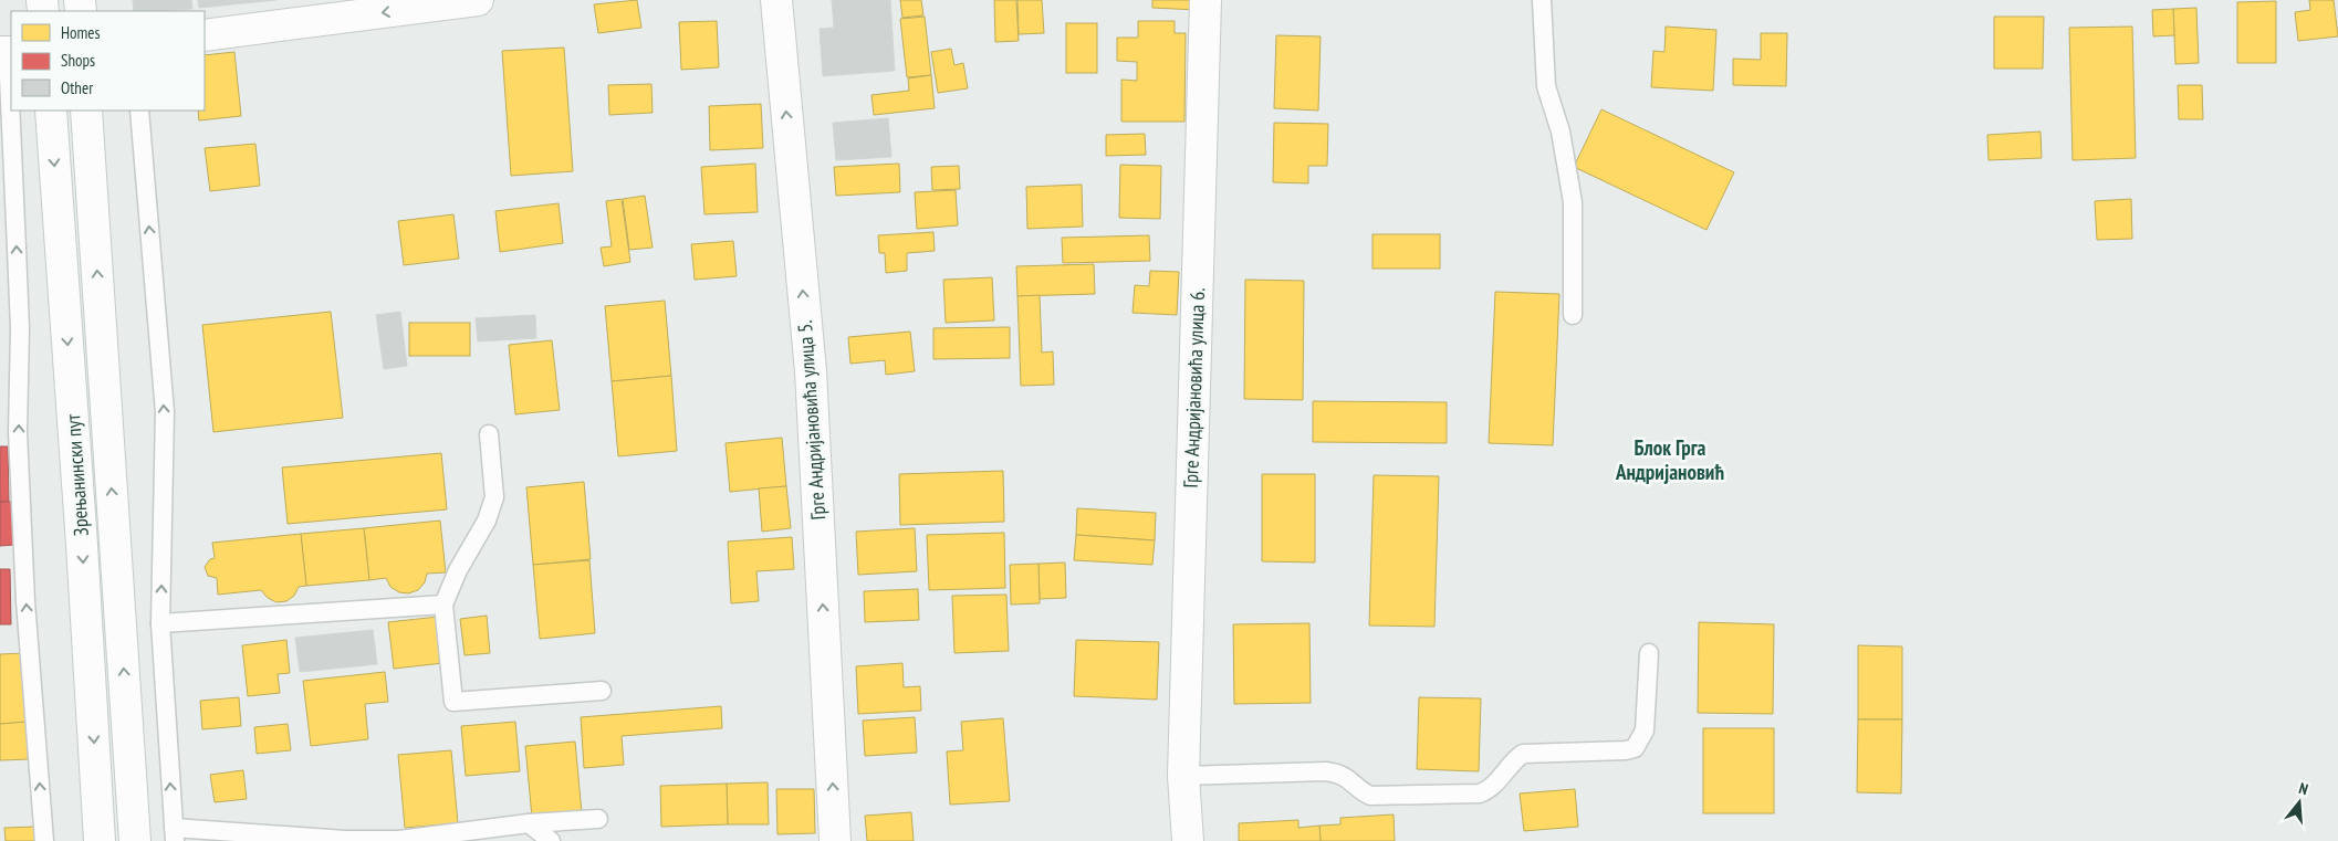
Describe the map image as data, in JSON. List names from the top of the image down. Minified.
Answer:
{"streets":{"street":["Грге Андријановића улица 6.","Грге Андријановића улица 5.","Зрењанински пут"]},"one_way":["Грге Андријановића улица 5."],"districts":["Блок Грга Андријановић"],"legend":["Homes","Shops","Other"],"north":"top"}
